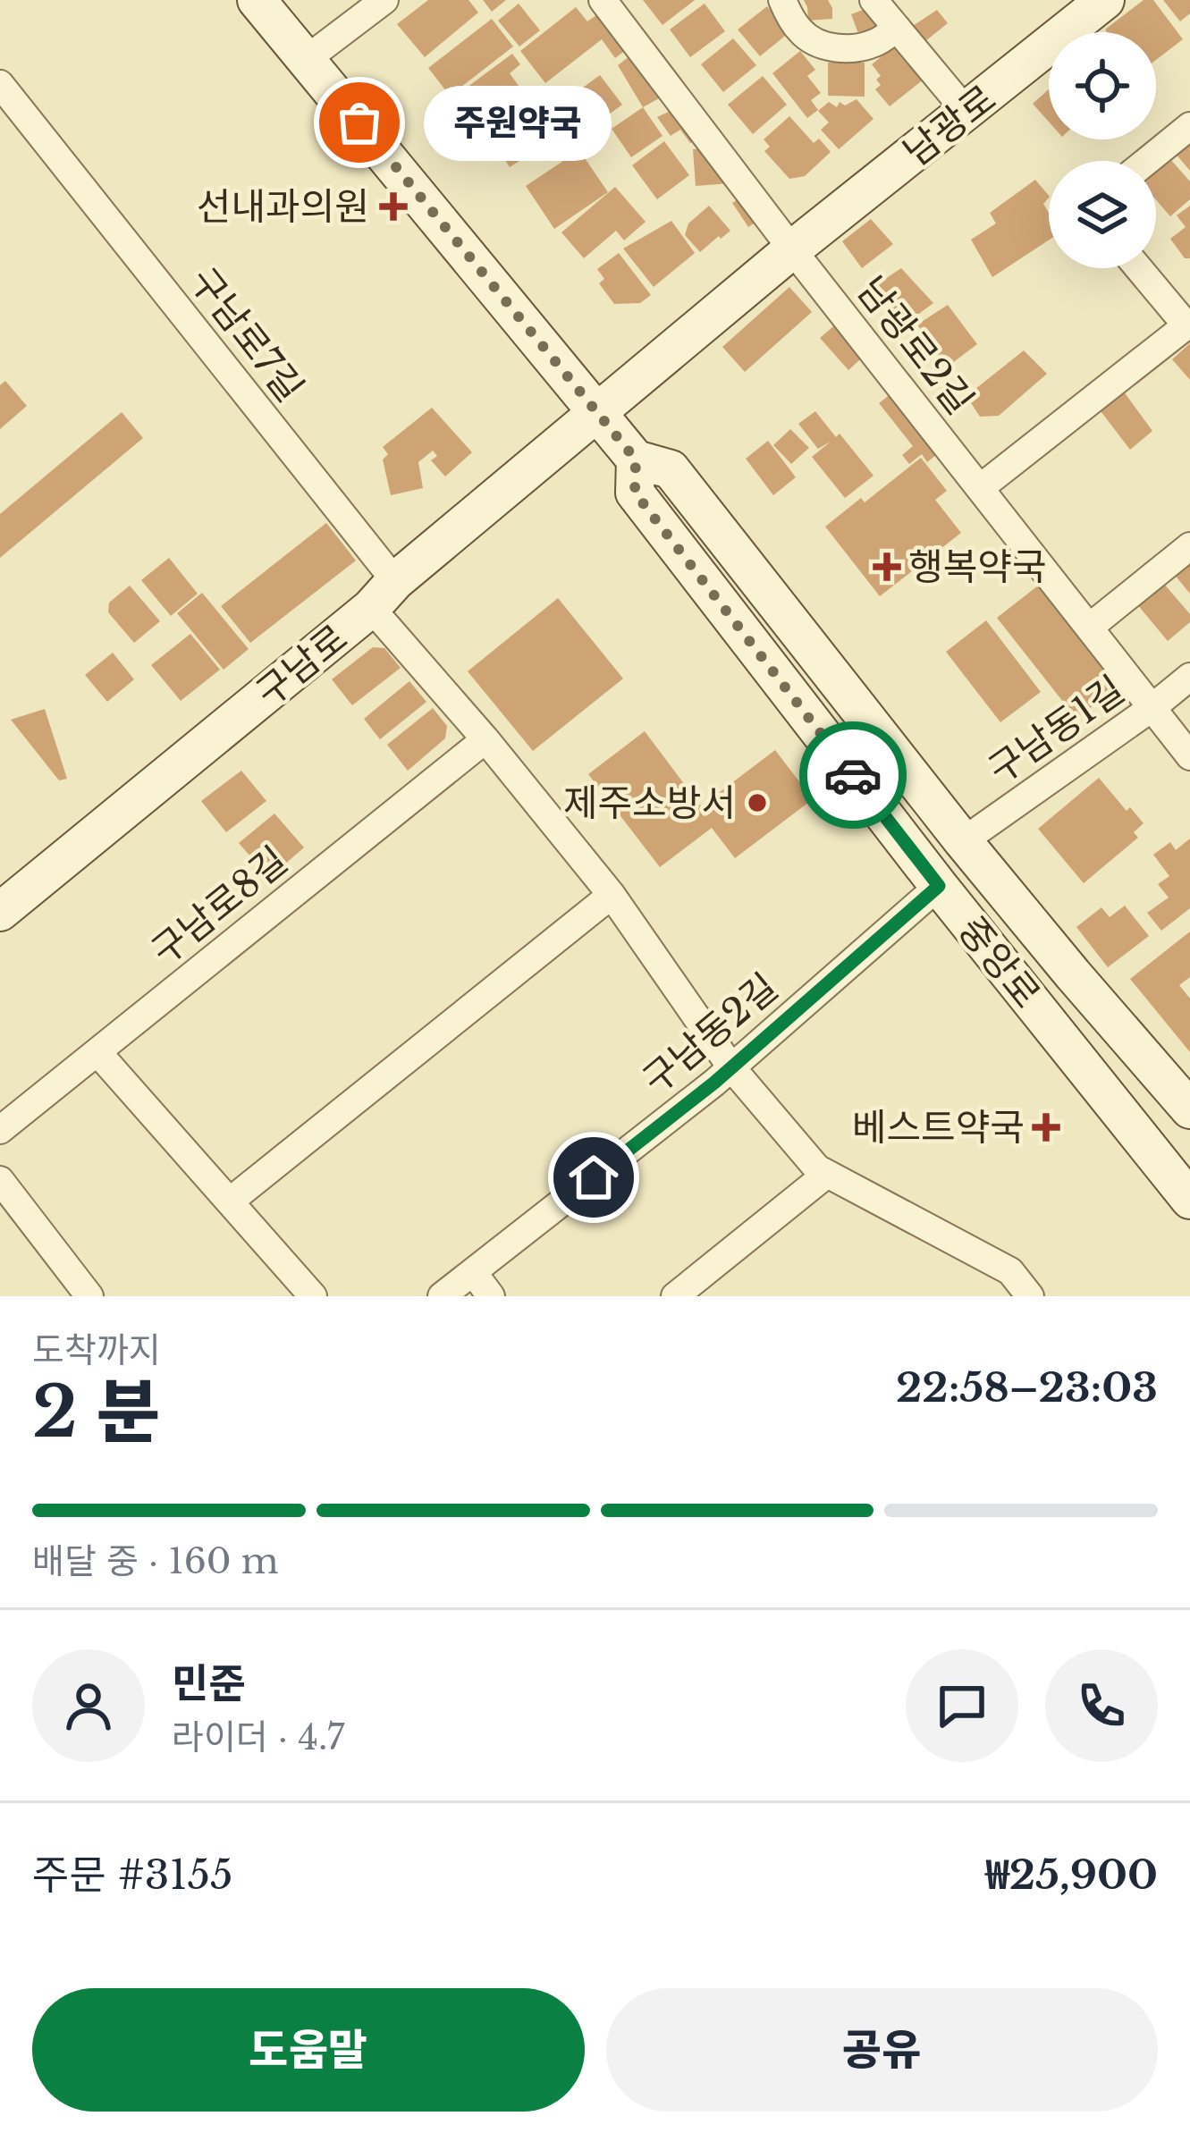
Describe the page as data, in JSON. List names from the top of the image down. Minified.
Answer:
{"streets":{"main road":["남광로","구남로","중앙로"],"street":["구남로7길","남광로2길","구남동1길","구남로8길","구남동2길"]},"crossings":[["남광로","남광로2길"],["남광로","구남로"],["남광로","중앙로"],["구남로7길","구남로"],["남광로2길","구남동1길"],["구남로","중앙로"],["구남동1길","중앙로"],["중앙로","구남동2길"]],"places":{"other":["주원약국","제주소방서"],"health":["선내과의원","행복약국","베스트약국"]},"page":{"bubble":"주원약국","heading":["2 분","도착까지","22:58–23:03"],"panel":["민준","라이더 · 4.7","주문 #3155","₩25,900"],"bar":"배달 중 · 160 m","buttons":["도움말","공유"]}}
